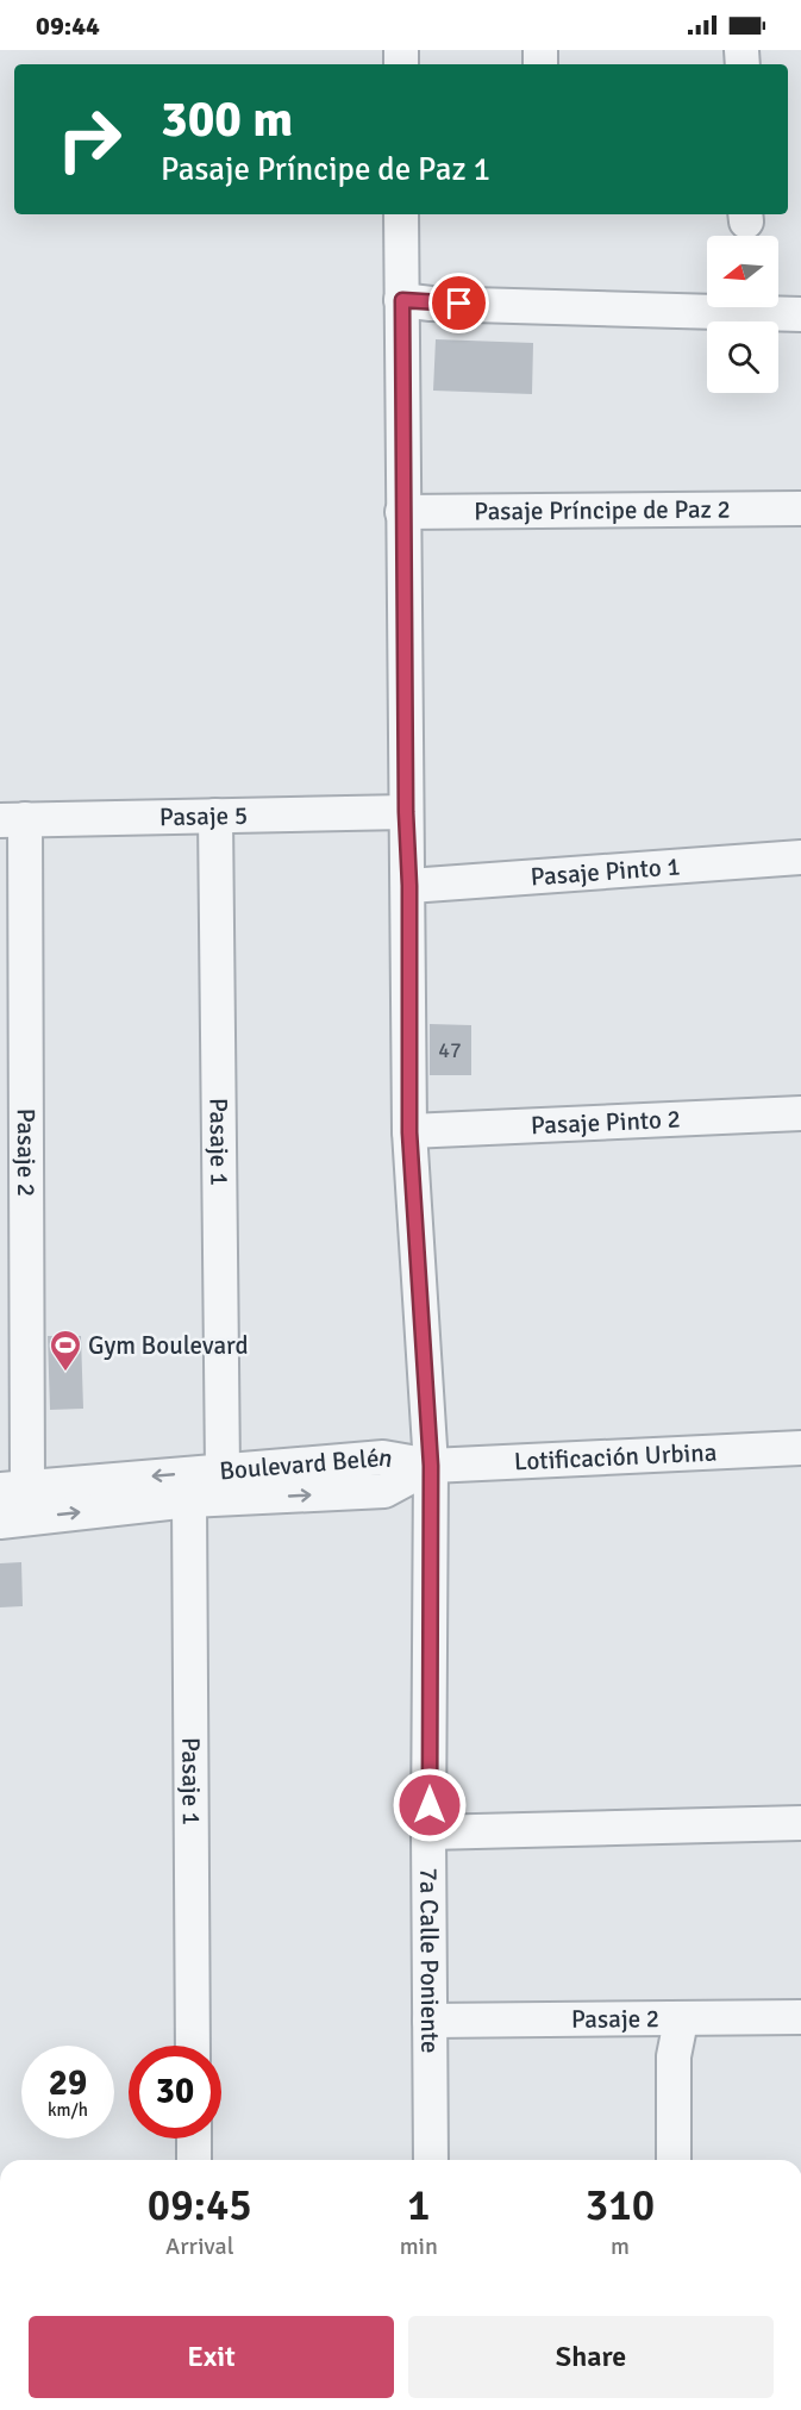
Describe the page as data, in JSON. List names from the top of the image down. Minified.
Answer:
{"streets":{"street":["Pasaje Príncipe de Paz 2","Pasaje 5","Pasaje Pinto 1","Pasaje Pinto 2","Pasaje 1","Pasaje 2","Lotificación Urbina","Boulevard Belén","7a Calle Poniente"]},"crossings":[["Pasaje Príncipe de Paz 2","7a Calle Poniente"],["Pasaje 5","Pasaje 1"],["Pasaje 5","Pasaje 2"],["Pasaje 5","7a Calle Poniente"],["Pasaje Pinto 1","7a Calle Poniente"],["Pasaje Pinto 2","7a Calle Poniente"],["Pasaje 1","Boulevard Belén"],["Pasaje 2","Boulevard Belén"],["Pasaje 2","7a Calle Poniente"],["Lotificación Urbina","Boulevard Belén"],["Lotificación Urbina","7a Calle Poniente"],["Boulevard Belén","7a Calle Poniente"]],"places":{"sports":["Gym Boulevard"]},"house_numbers":["47"],"north":"left","page":{"status":"09:44","turn":["300 m","Pasaje Príncipe de Paz 1"],"speed":"29 km/h","limit":"30","eta":["09:45","Arrival","1","min","310","m"],"buttons":["Exit","Share"]}}
